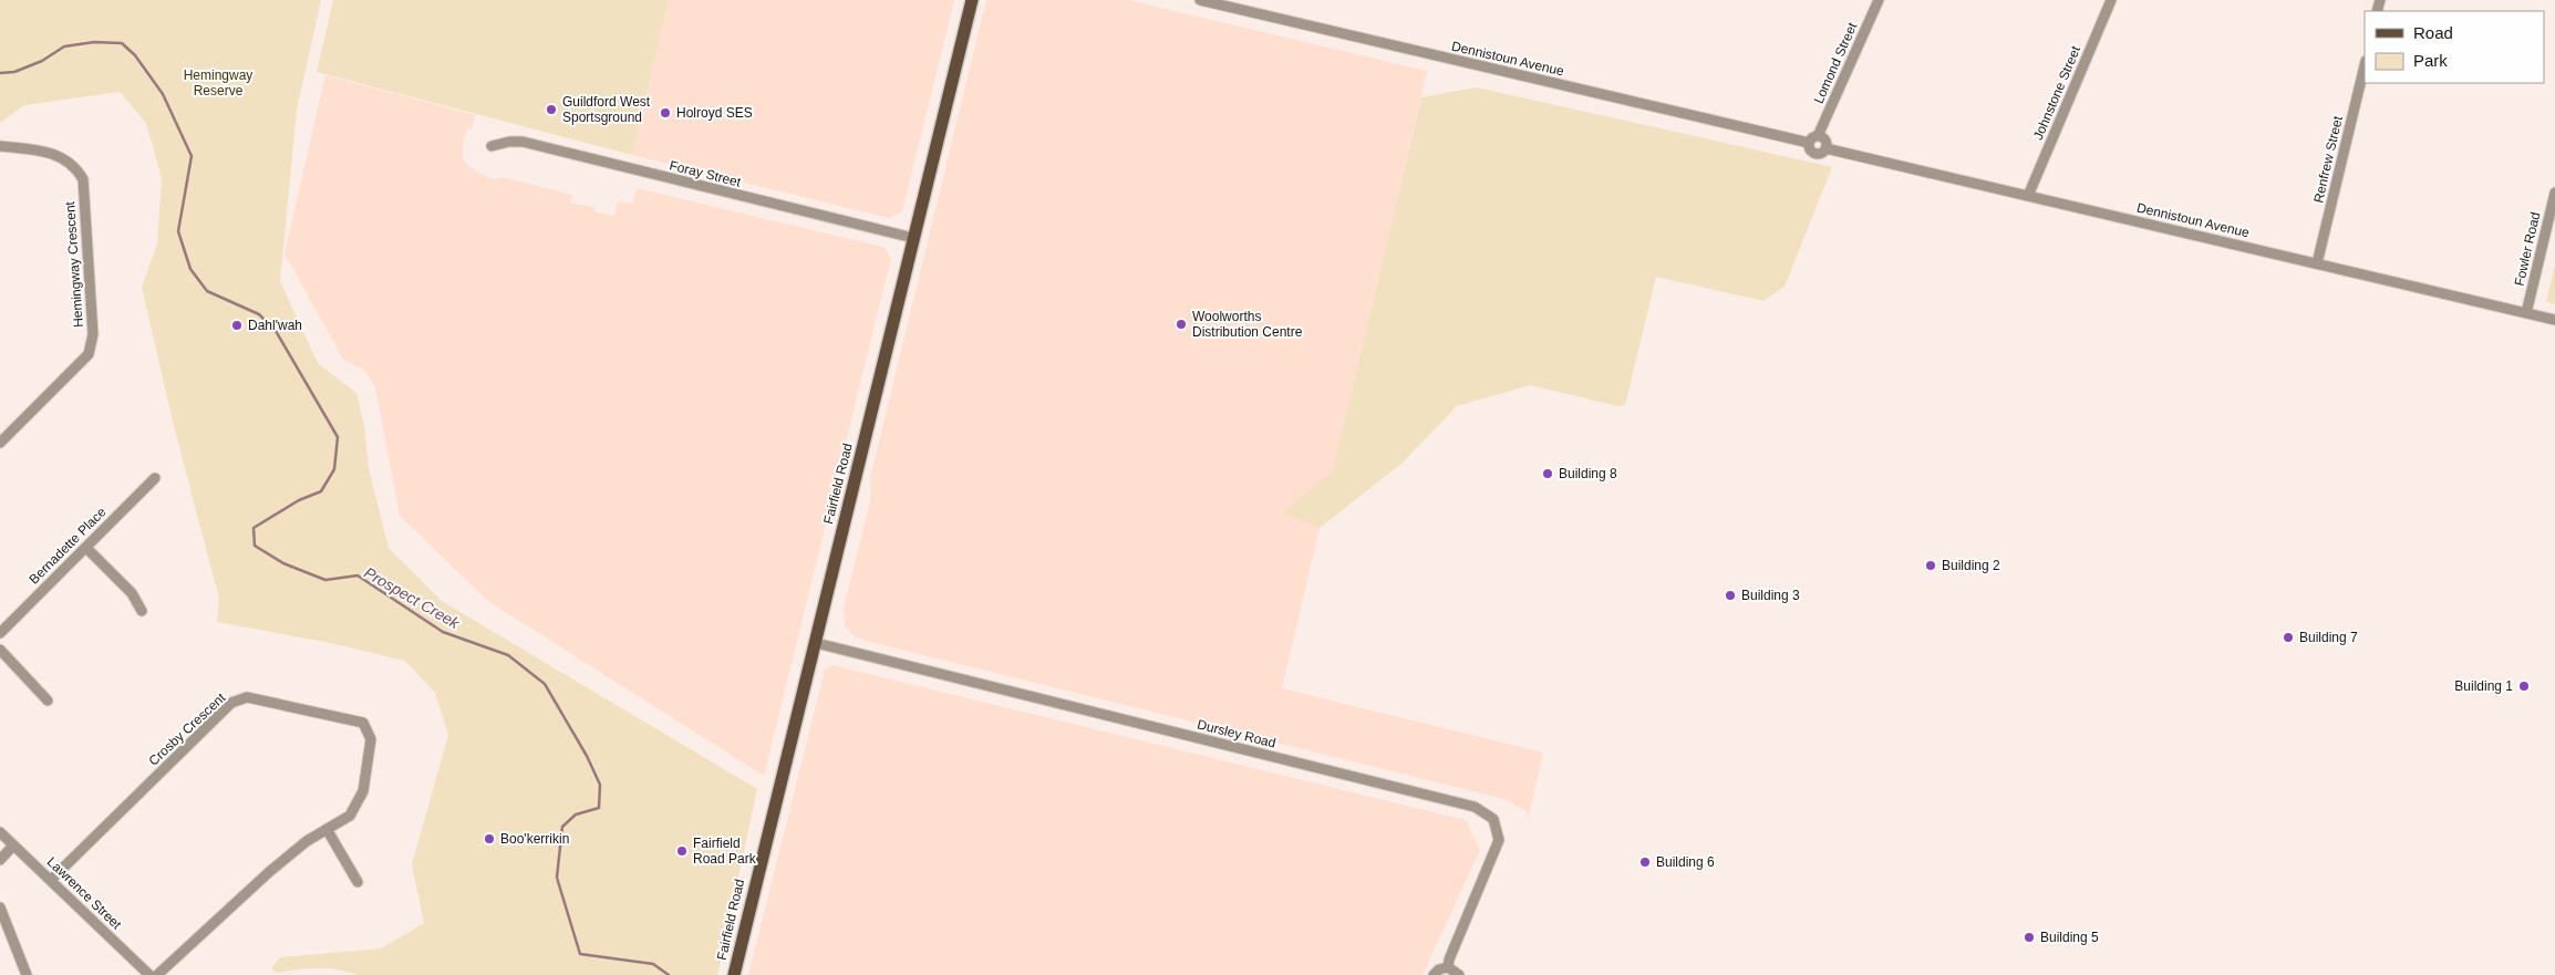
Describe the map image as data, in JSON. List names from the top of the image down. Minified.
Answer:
{"streets":{"main road":["Fairfield Road"],"street":["Dennistoun Avenue","Lomond Street","Johnstone Street","Renfrew Street","Foray Street","Fowler Road","Hemingway Crescent","Bernadette Place","Crosby Crescent","Dursley Road","Lawrence Street"]},"crossings":[["Dennistoun Avenue","Lomond Street"],["Dennistoun Avenue","Johnstone Street"],["Dennistoun Avenue","Renfrew Street"],["Dennistoun Avenue","Fowler Road"],["Foray Street","Fairfield Road"],["Fairfield Road","Dursley Road"],["Crosby Crescent","Lawrence Street"]],"water":["Prospect Creek"],"parks":["Hemingway Reserve"],"places":["Guildford West Sportsground","Holroyd SES","Woolworths Distribution Centre","Dahl'wah","Building 8","Building 2","Building 3","Building 7","Building 1","Boo'kerrikin","Fairfield Road Park","Building 6","Building 5"],"legend":["Road","Park"]}
